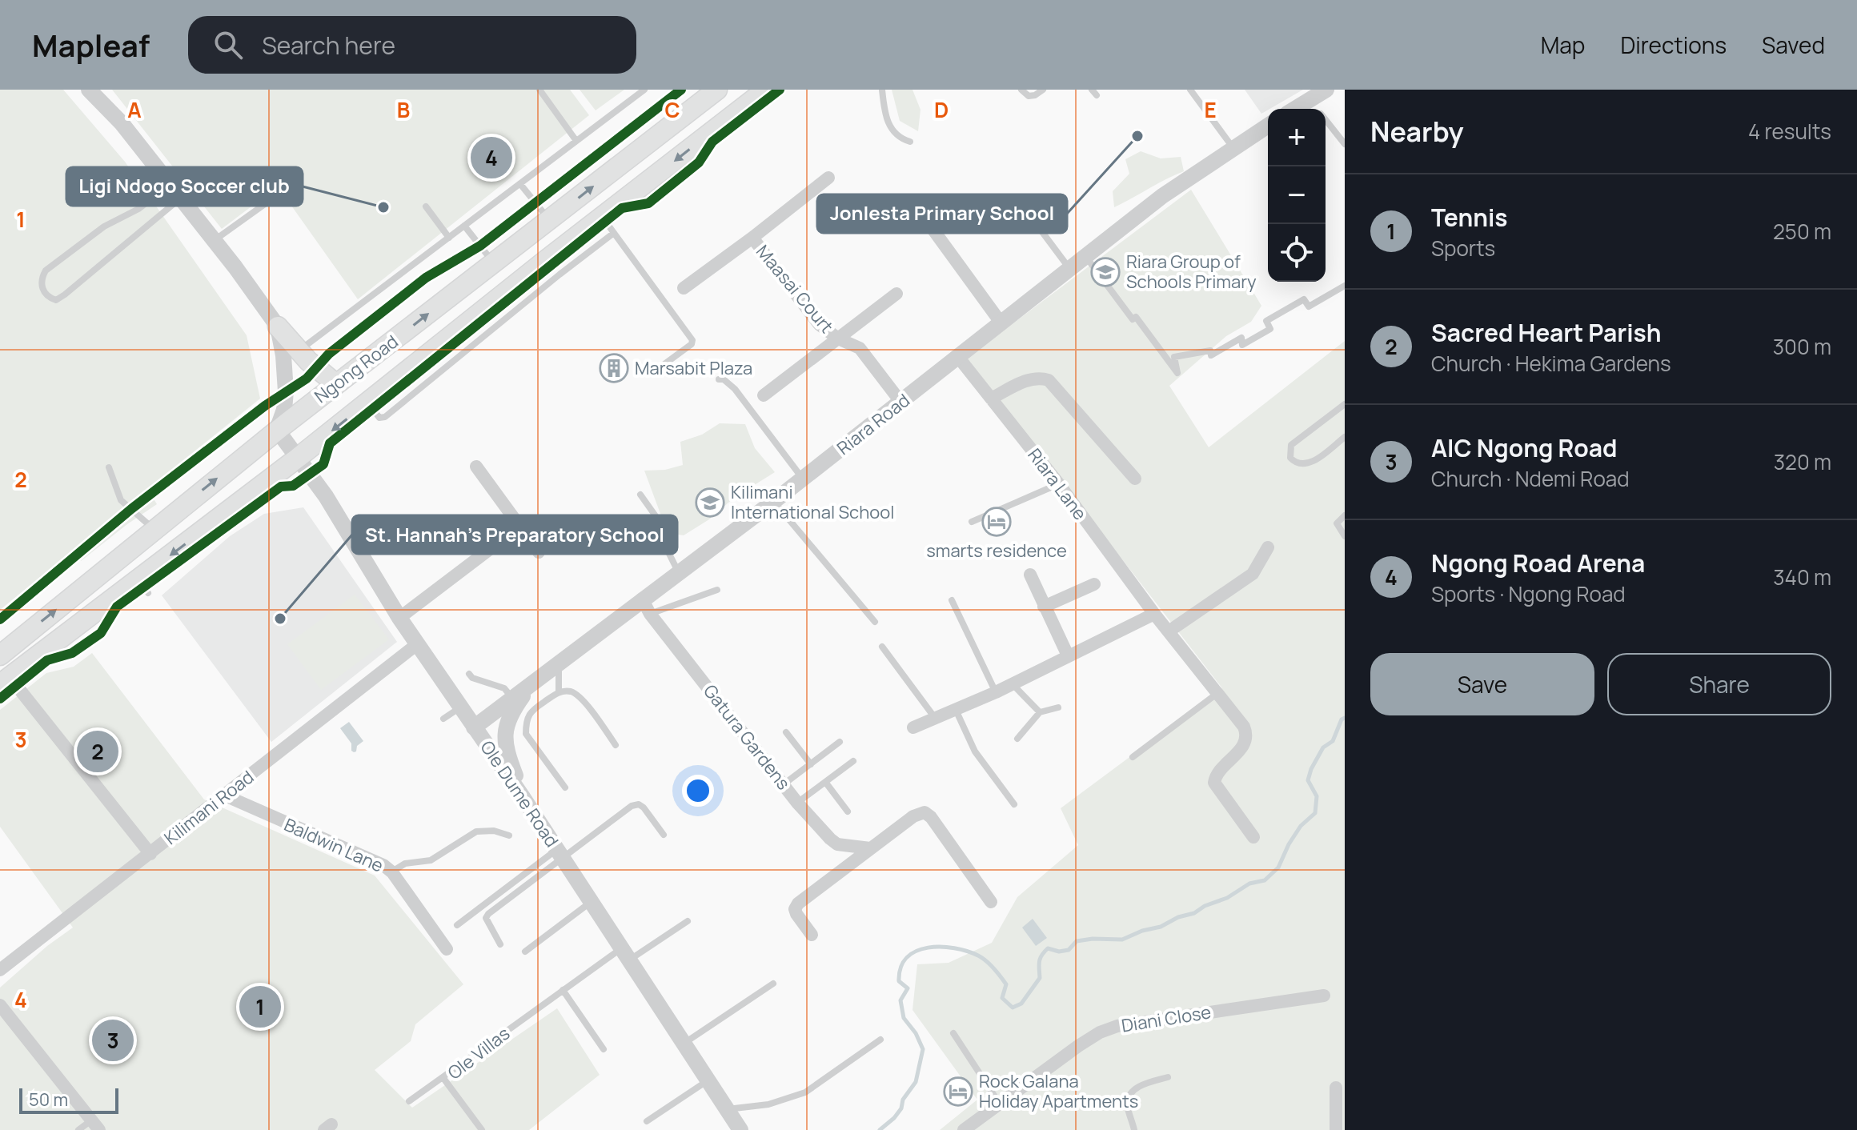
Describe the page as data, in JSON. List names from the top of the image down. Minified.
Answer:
{"streets":{"main road":["Ngong Road"],"street":["Maasai Court","Riara Road","Riara Lane","Gatura Gardens","Ole Dume Road","Kilimani Road","Baldwin Lane","Diani Close"],"lane":["Ole Villas"]},"crossings":[["Maasai Court","Riara Road"],["Ngong Road","Ole Dume Road"],["Riara Road","Riara Lane"],["Riara Road","Gatura Gardens"],["Riara Road","Ole Dume Road"],["Ole Dume Road","Kilimani Road"],["Ole Dume Road","Ole Villas"],["Kilimani Road","Baldwin Lane"]],"places":{"other":["Jonlesta Primary School","Ligi Ndogo Soccer club","St. Hannah's Preparatory School"],"school or university":["Riara Group of Schools Primary","Kilimani International School"],"building":["Marsabit Plaza"],"hotel":["smarts residence","Rock Galana Holiday Apartments"]},"scale_bar":"50 m","page":{"header":"Mapleaf","search":"Search here","nav":["Map","Directions","Saved"],"heading":["Nearby","4 results"],"map_buttons":["+","−"],"pins":["4","2","1","3"],"list":[{"mark":"1","name":"Tennis","note":"Sports","value":"250 m"},{"mark":"2","name":"Sacred Heart Parish","note":"Church · Hekima Gardens","value":"300 m"},{"mark":"3","name":"AIC Ngong Road","note":"Church · Ndemi Road","value":"320 m"},{"mark":"4","name":"Ngong Road Arena","note":"Sports · Ngong Road","value":"340 m"}],"buttons":["Save","Share"],"scale":"50 m"},"grid":{"columns":["A","B","C","D","E"],"rows":["1","2","3","4"]}}
